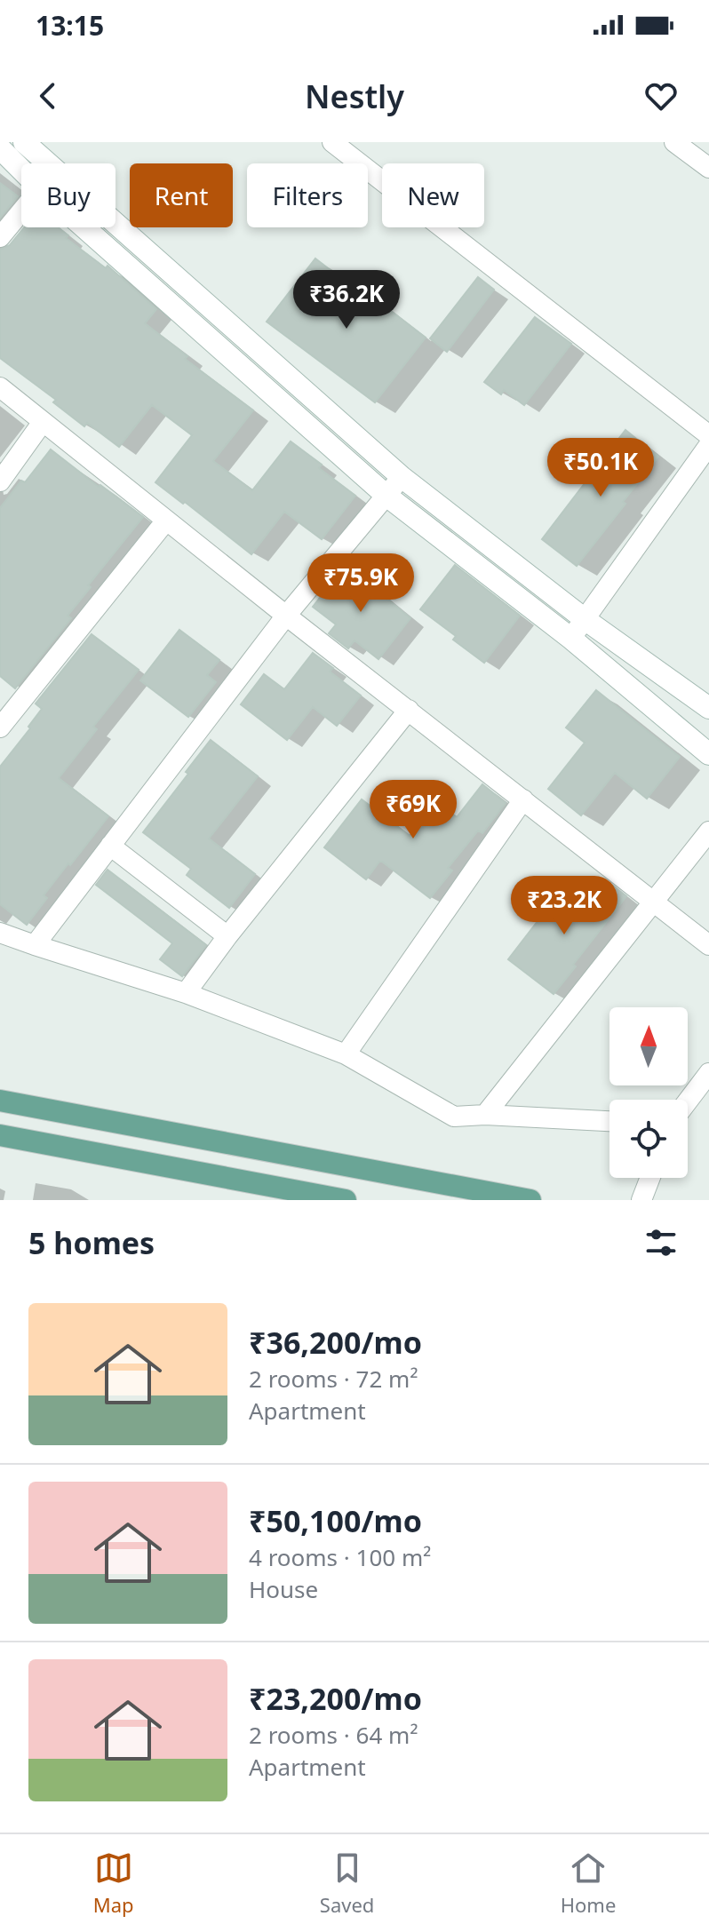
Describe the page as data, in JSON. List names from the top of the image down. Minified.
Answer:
{"north":"top","page":{"status":"13:15","header":"Nestly","chip":["Buy","Rent","Filters","New"],"price":["₹36.2K","₹50.1K","₹75.9K","₹69K","₹23.2K"],"heading":"5 homes","list":[{"name":"₹36,200/mo","note":"2 rooms · 72 m² · Apartment"},{"name":"₹50,100/mo","note":"4 rooms · 100 m² · House"},{"name":"₹23,200/mo","note":"2 rooms · 64 m² · Apartment"}],"tabs":["Map","Saved","Home"]}}
